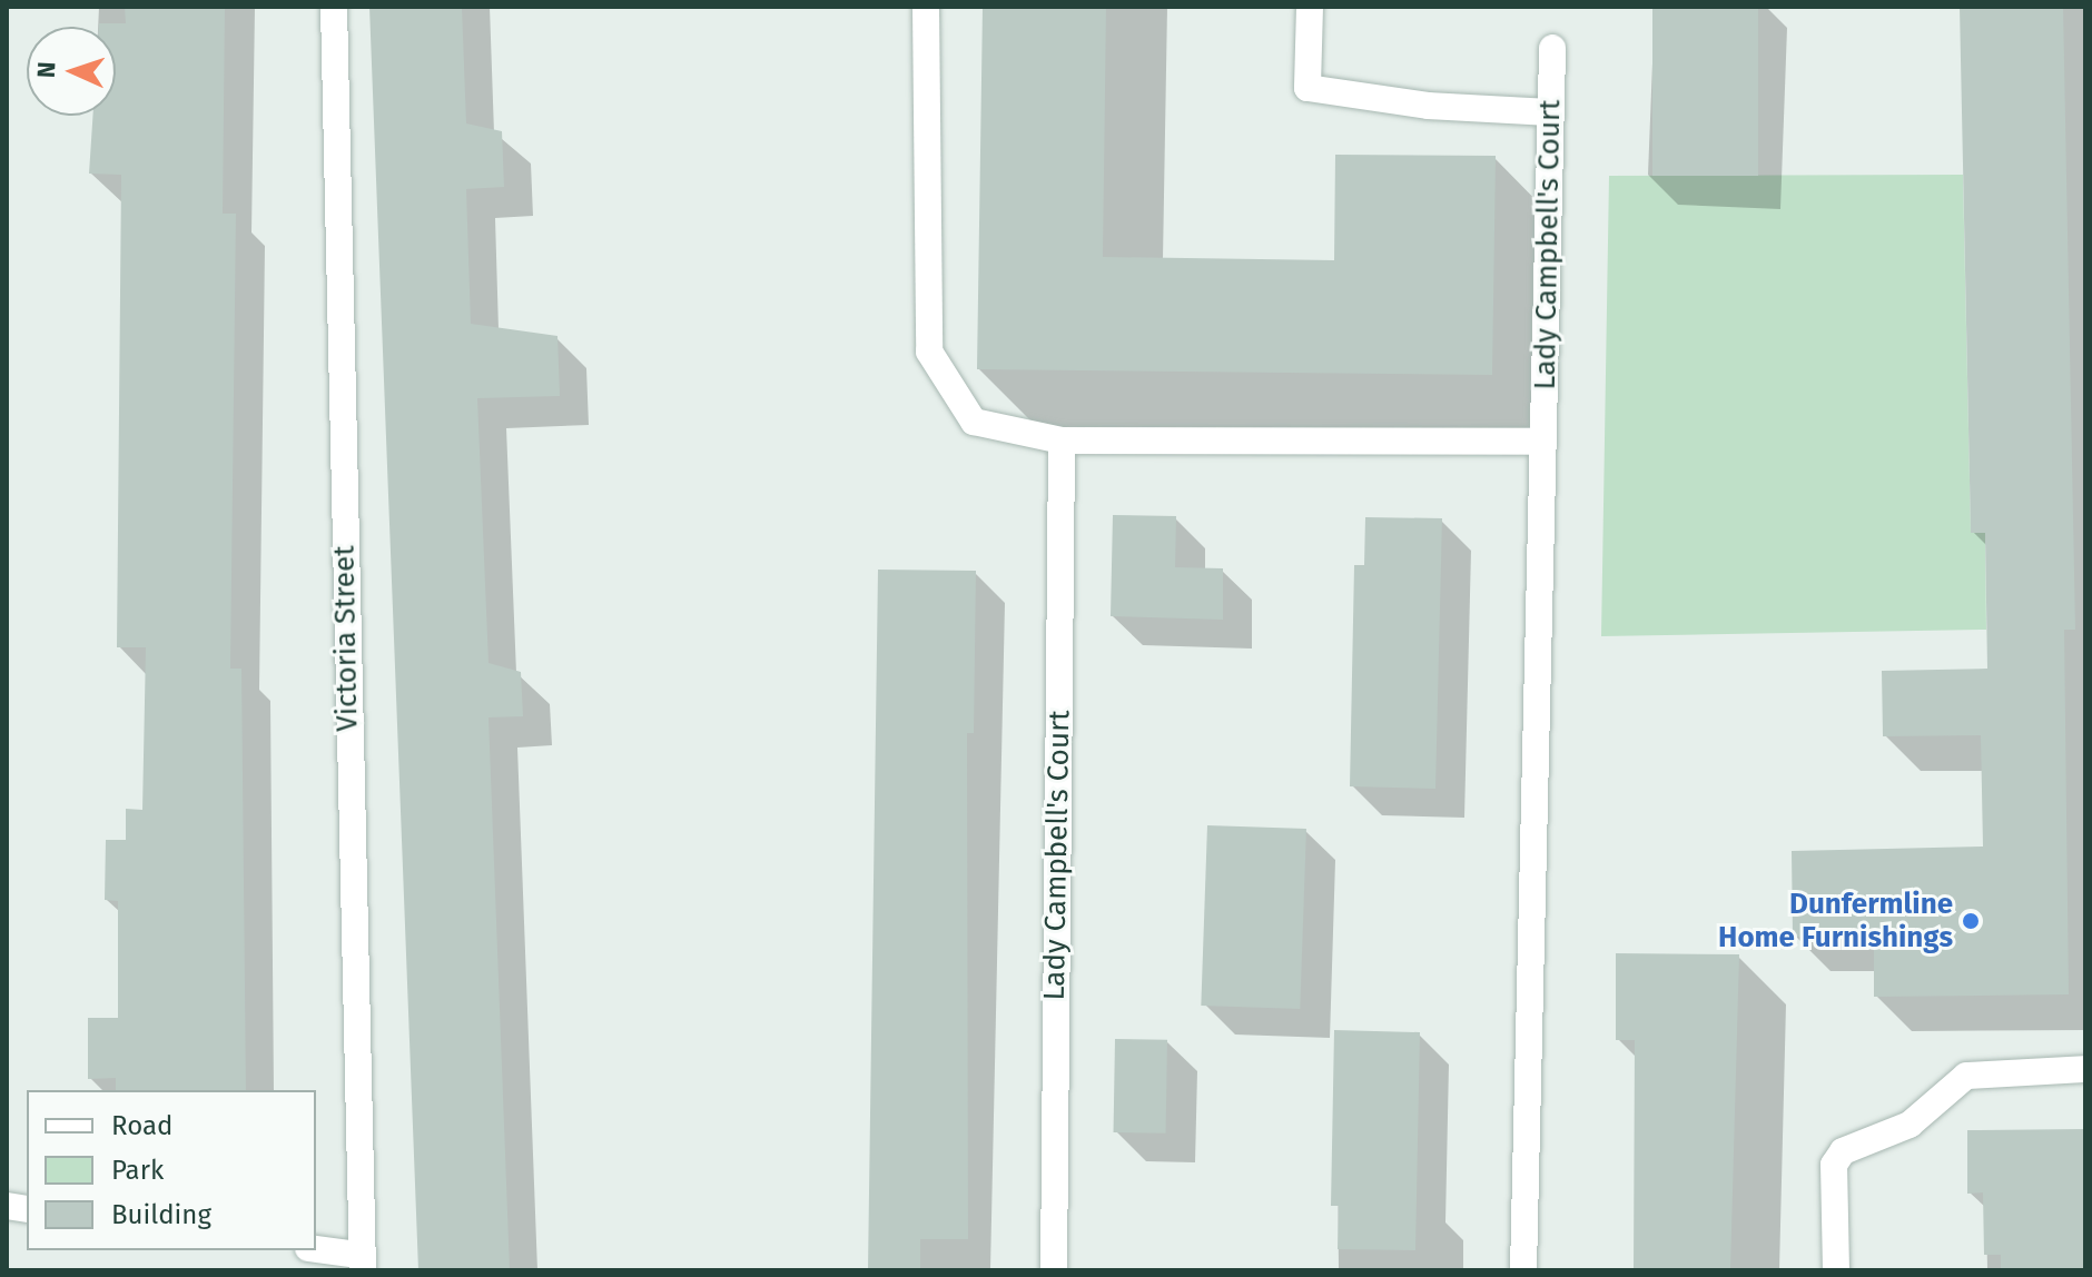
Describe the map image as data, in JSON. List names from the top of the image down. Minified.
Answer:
{"streets":{"street":["Lady Campbell's Court","Victoria Street"]},"places":["Dunfermline Home Furnishings"],"legend":["Road","Park","Building"],"north":"left"}
